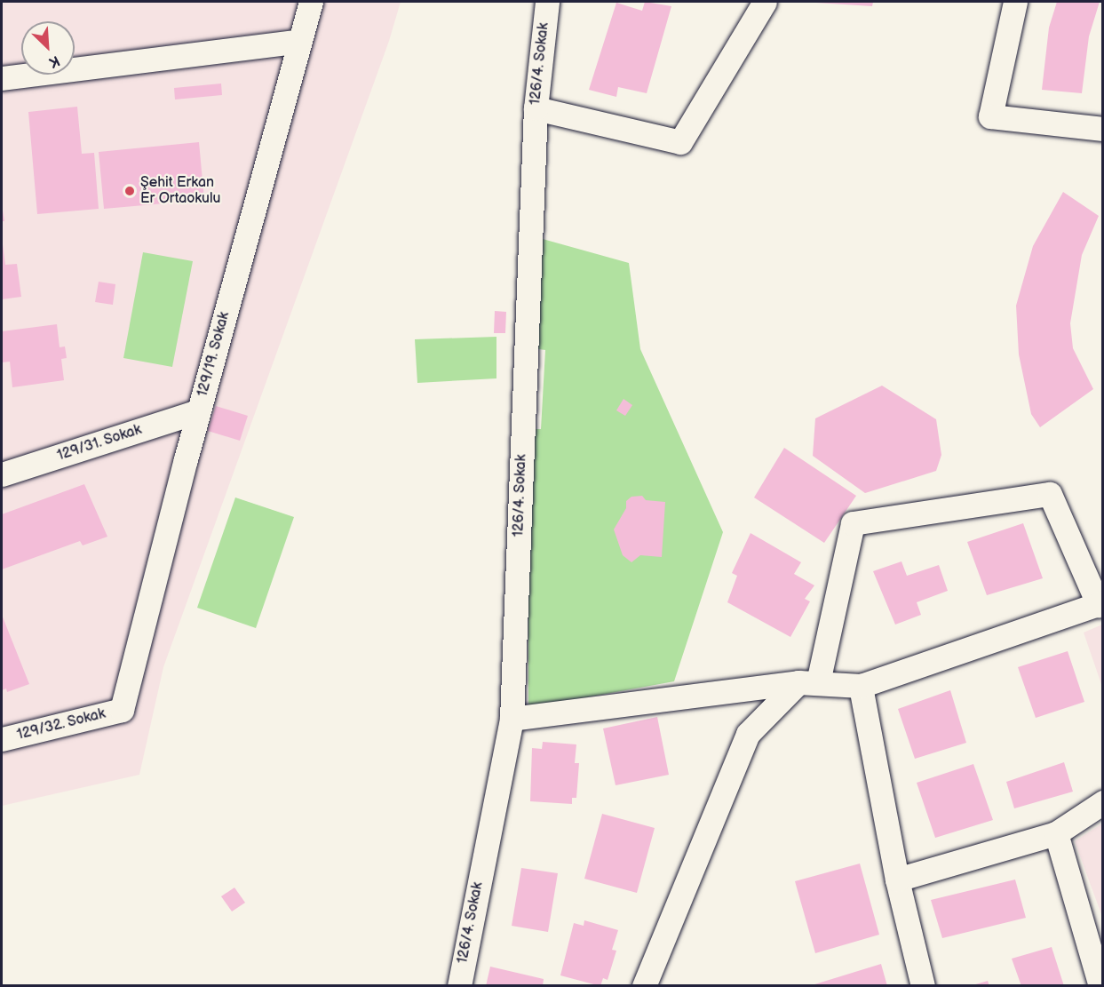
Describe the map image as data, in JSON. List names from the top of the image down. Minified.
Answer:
{"streets":{"street":["126/4. Sokak","129/19. Sokak","129/31. Sokak","129/32. Sokak"]},"crossings":[["129/19. Sokak","129/31. Sokak"],["129/19. Sokak","129/32. Sokak"]],"places":["Şehit Erkan Er Ortaokulu"],"north":"bottom right"}
